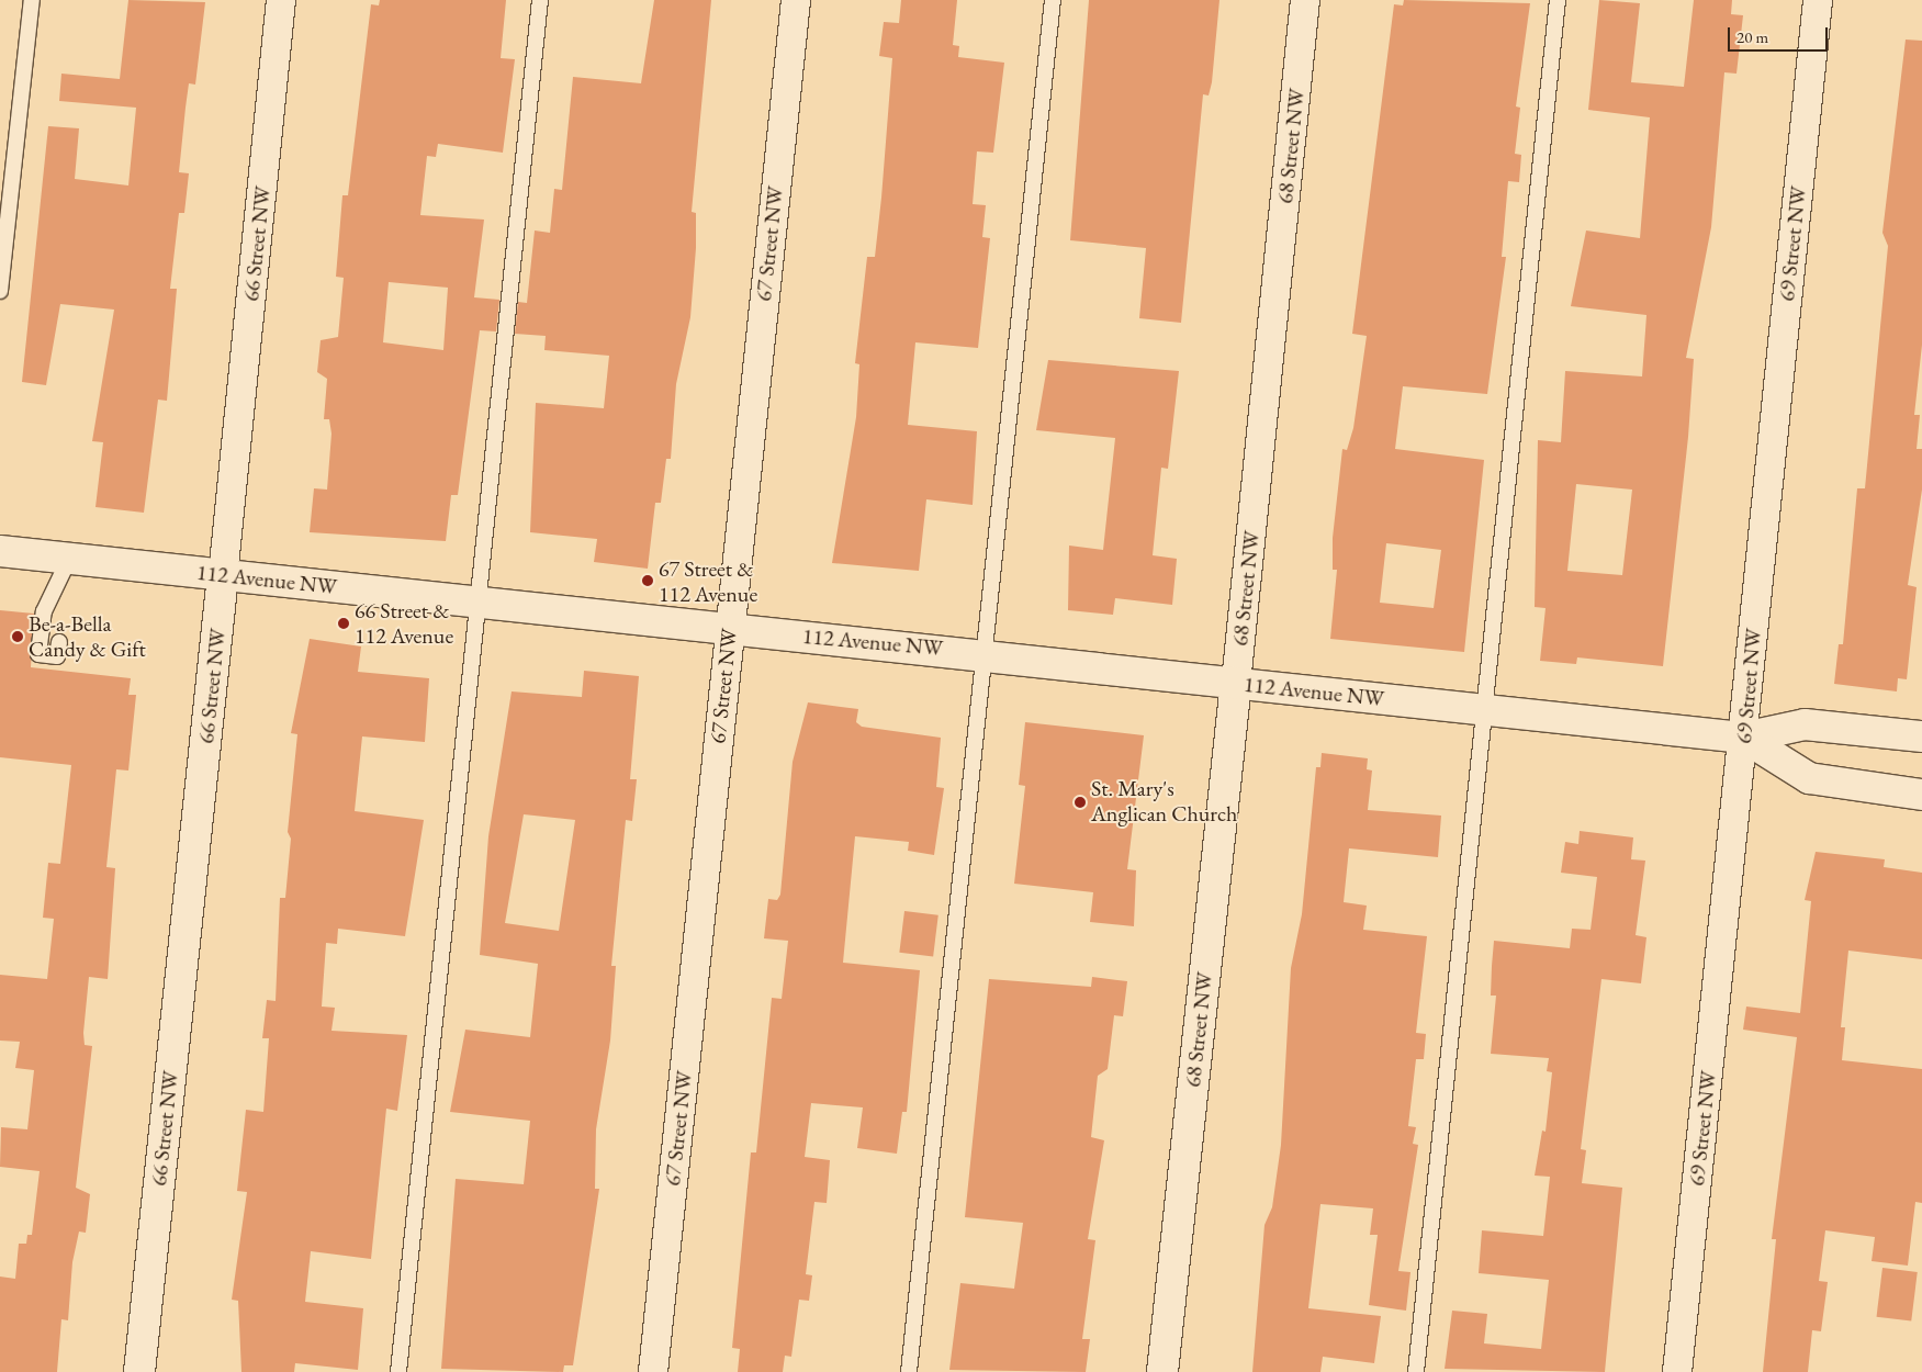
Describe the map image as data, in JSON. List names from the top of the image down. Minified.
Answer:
{"streets":{"main road":["68 Street NW","66 Street NW","112 Avenue NW"],"street":["67 Street NW","69 Street NW"]},"crossings":[["68 Street NW","112 Avenue NW"],["66 Street NW","112 Avenue NW"],["67 Street NW","112 Avenue NW"],["69 Street NW","112 Avenue NW"]],"places":["67 Street & 112 Avenue","66 Street & 112 Avenue","Be-a-Bella Candy & Gift","St. Mary's Anglican Church"],"scale_bar":"20 m"}
